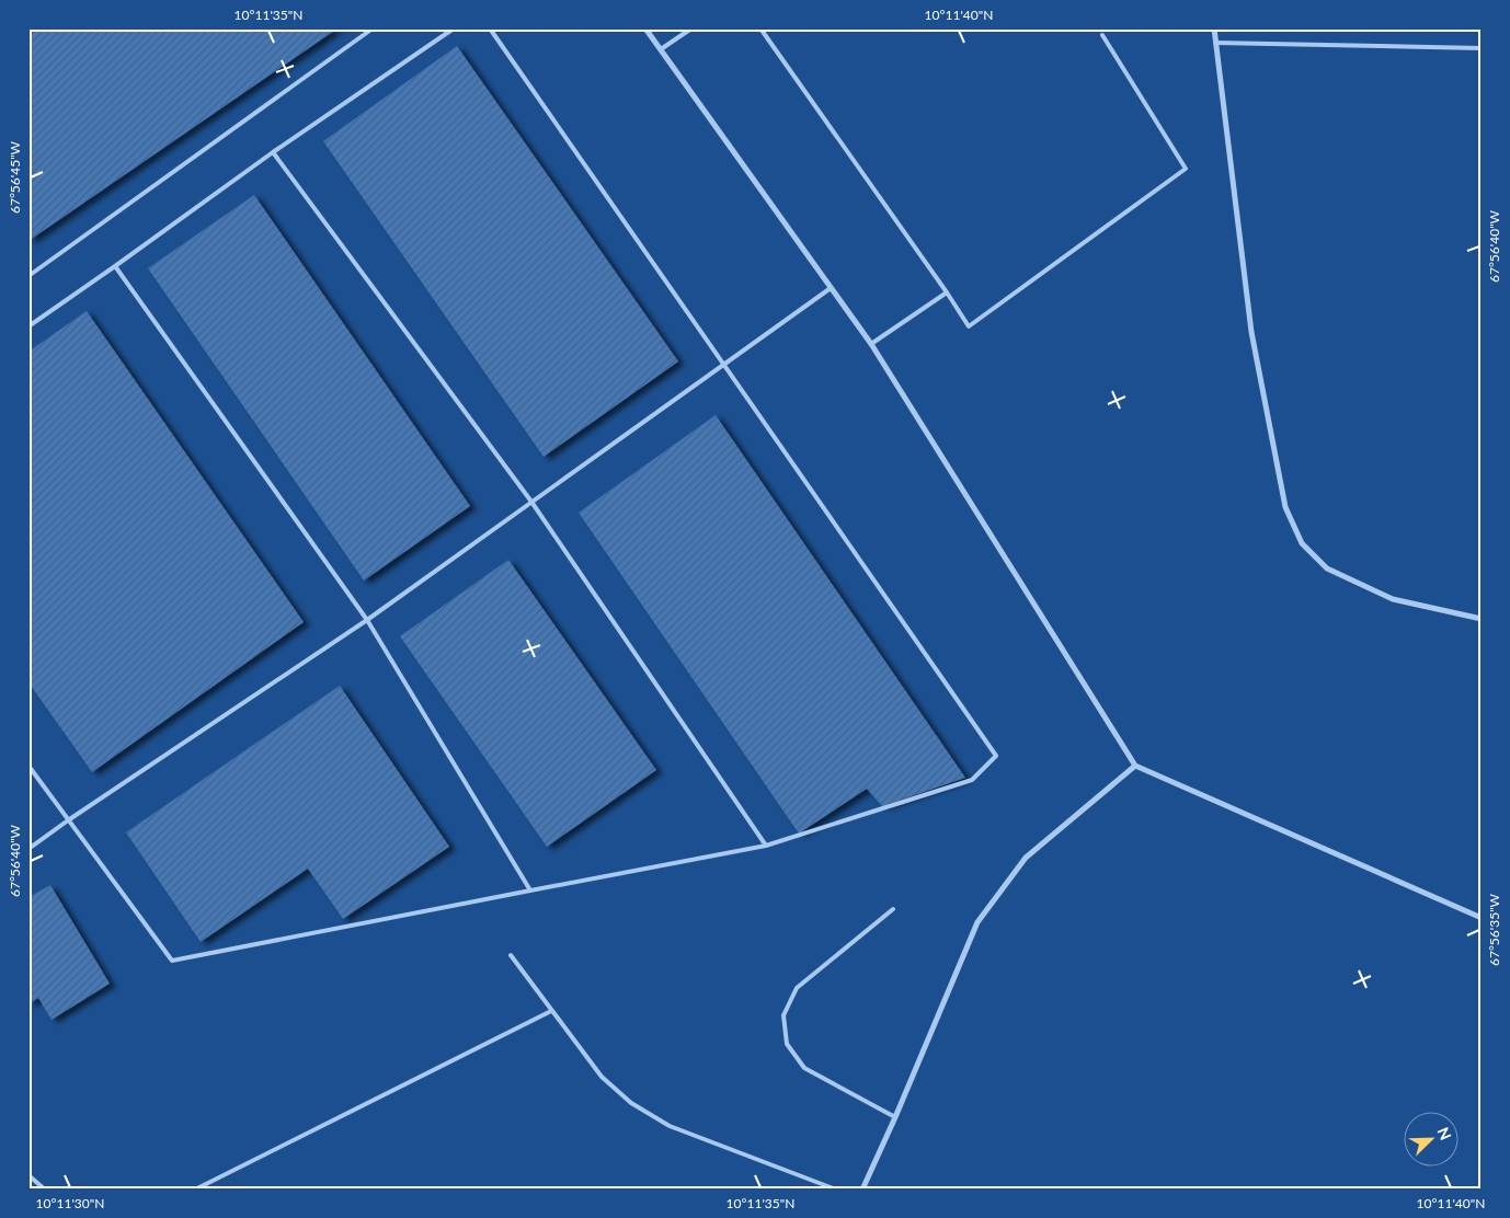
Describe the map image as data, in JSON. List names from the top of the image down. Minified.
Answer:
{"north":"top right","coordinates":["10°11'35\"N","10°11'40\"N","67°56'45\"W","67°56'40\"W","67°56'35\"W","10°11'30\"N"]}
